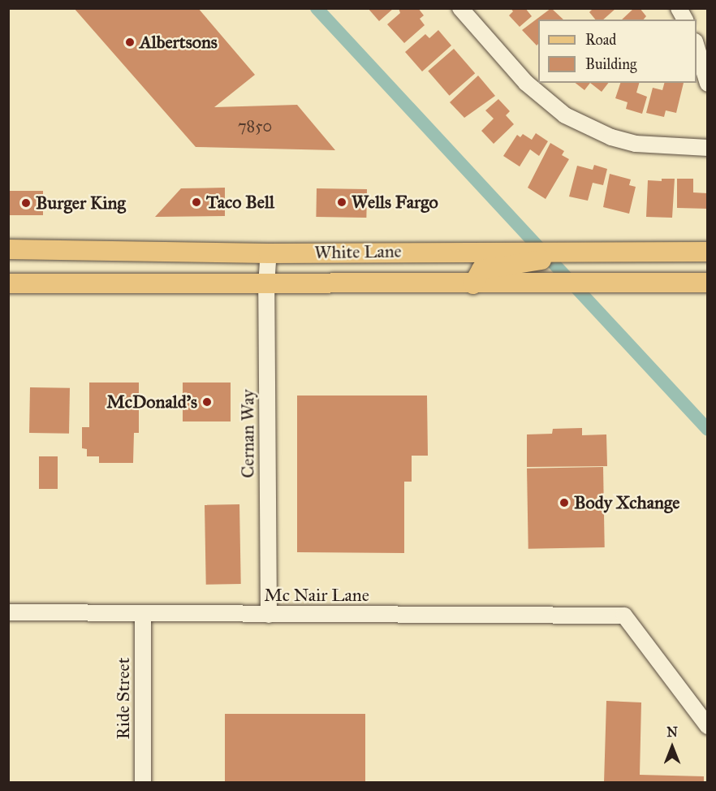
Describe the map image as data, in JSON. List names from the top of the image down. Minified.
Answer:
{"streets":{"main road":["White Lane"],"street":["Cernan Way","Mc Nair Lane","Ride Street"]},"crossings":[["White Lane","Cernan Way"],["Cernan Way","Mc Nair Lane"],["Mc Nair Lane","Ride Street"]],"places":["Albertsons","Taco Bell","Wells Fargo","Burger King","McDonald's","Body Xchange"],"house_numbers":["7850"],"legend":["Road","Building"],"north":"top"}
